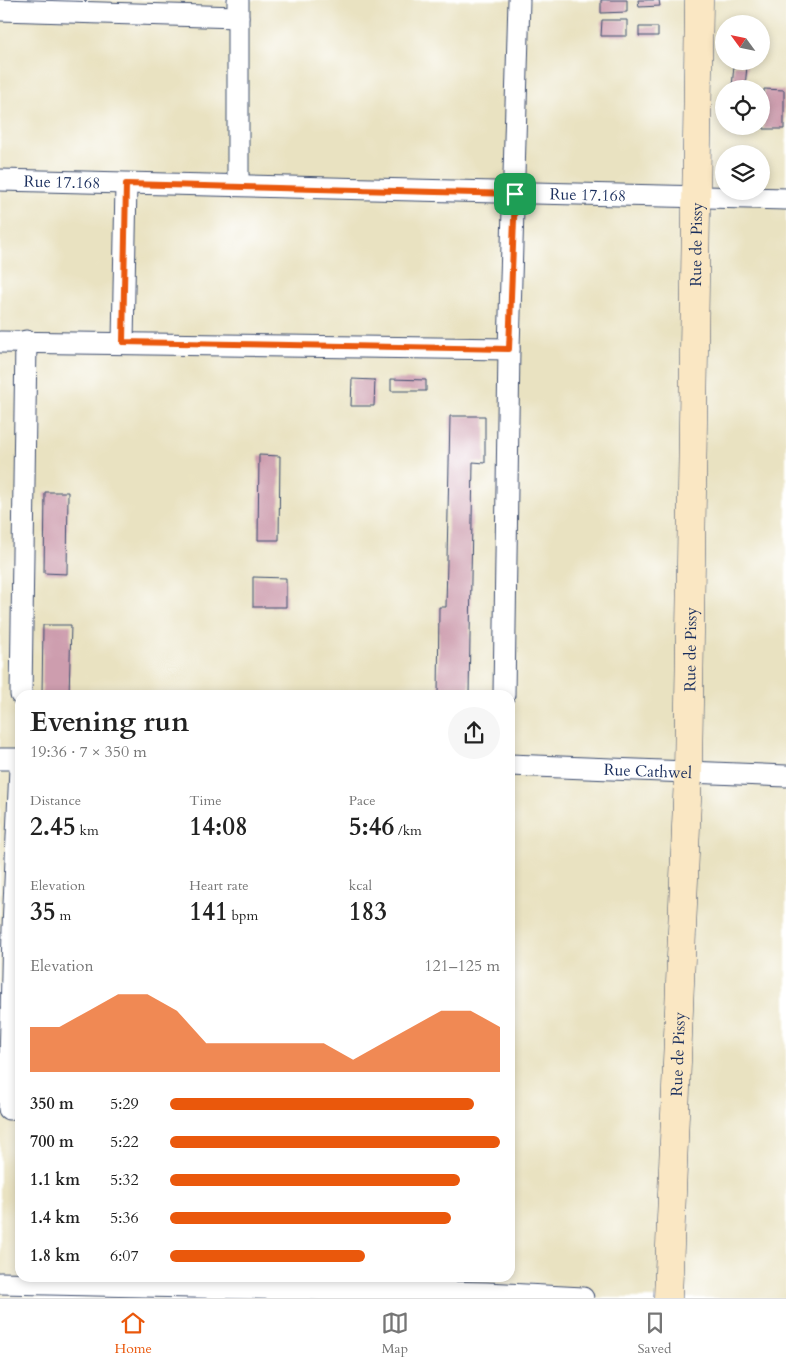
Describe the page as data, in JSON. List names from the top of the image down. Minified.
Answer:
{"streets":{"street":["Rue 17.168","Rue de Pissy","Rue Cathwel"]},"crossings":[["Rue 17.168","Rue de Pissy"],["Rue de Pissy","Rue Cathwel"]],"north":"top left","page":{"heading":["Evening run","19:36 · 7 × 350 m"],"stats":[["Distance","2.45 km"],["Time","14:08"],["Pace","5:46 /km"],["Elevation","35 m"],["Heart rate","141 bpm"],["kcal","183"]],"chart":["Elevation","121–125 m"],"list":[{"name":"350 m","note":"5:29"},{"name":"700 m","note":"5:22"},{"name":"1.1 km","note":"5:32"},{"name":"1.4 km","note":"5:36"},{"name":"1.8 km","note":"6:07"}],"tabs":["Home","Map","Saved"]}}
